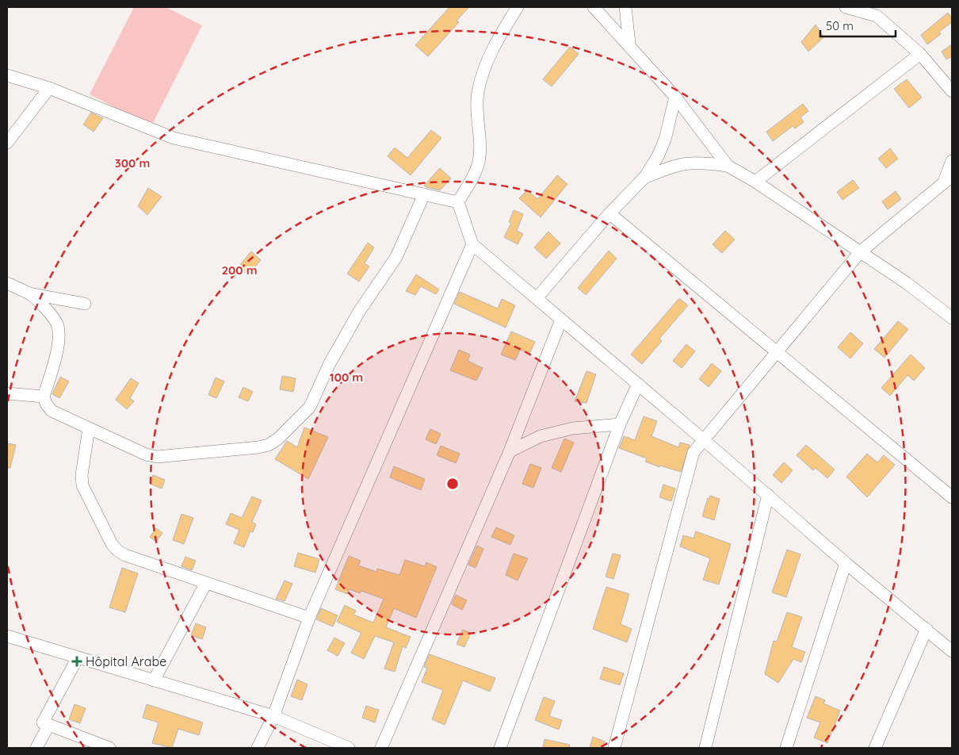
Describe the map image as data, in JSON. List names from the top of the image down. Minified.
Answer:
{"places":{"health":["Hôpital Arabe"]},"scale_bar":"50 m","rings":["300 m","200 m","100 m"]}
